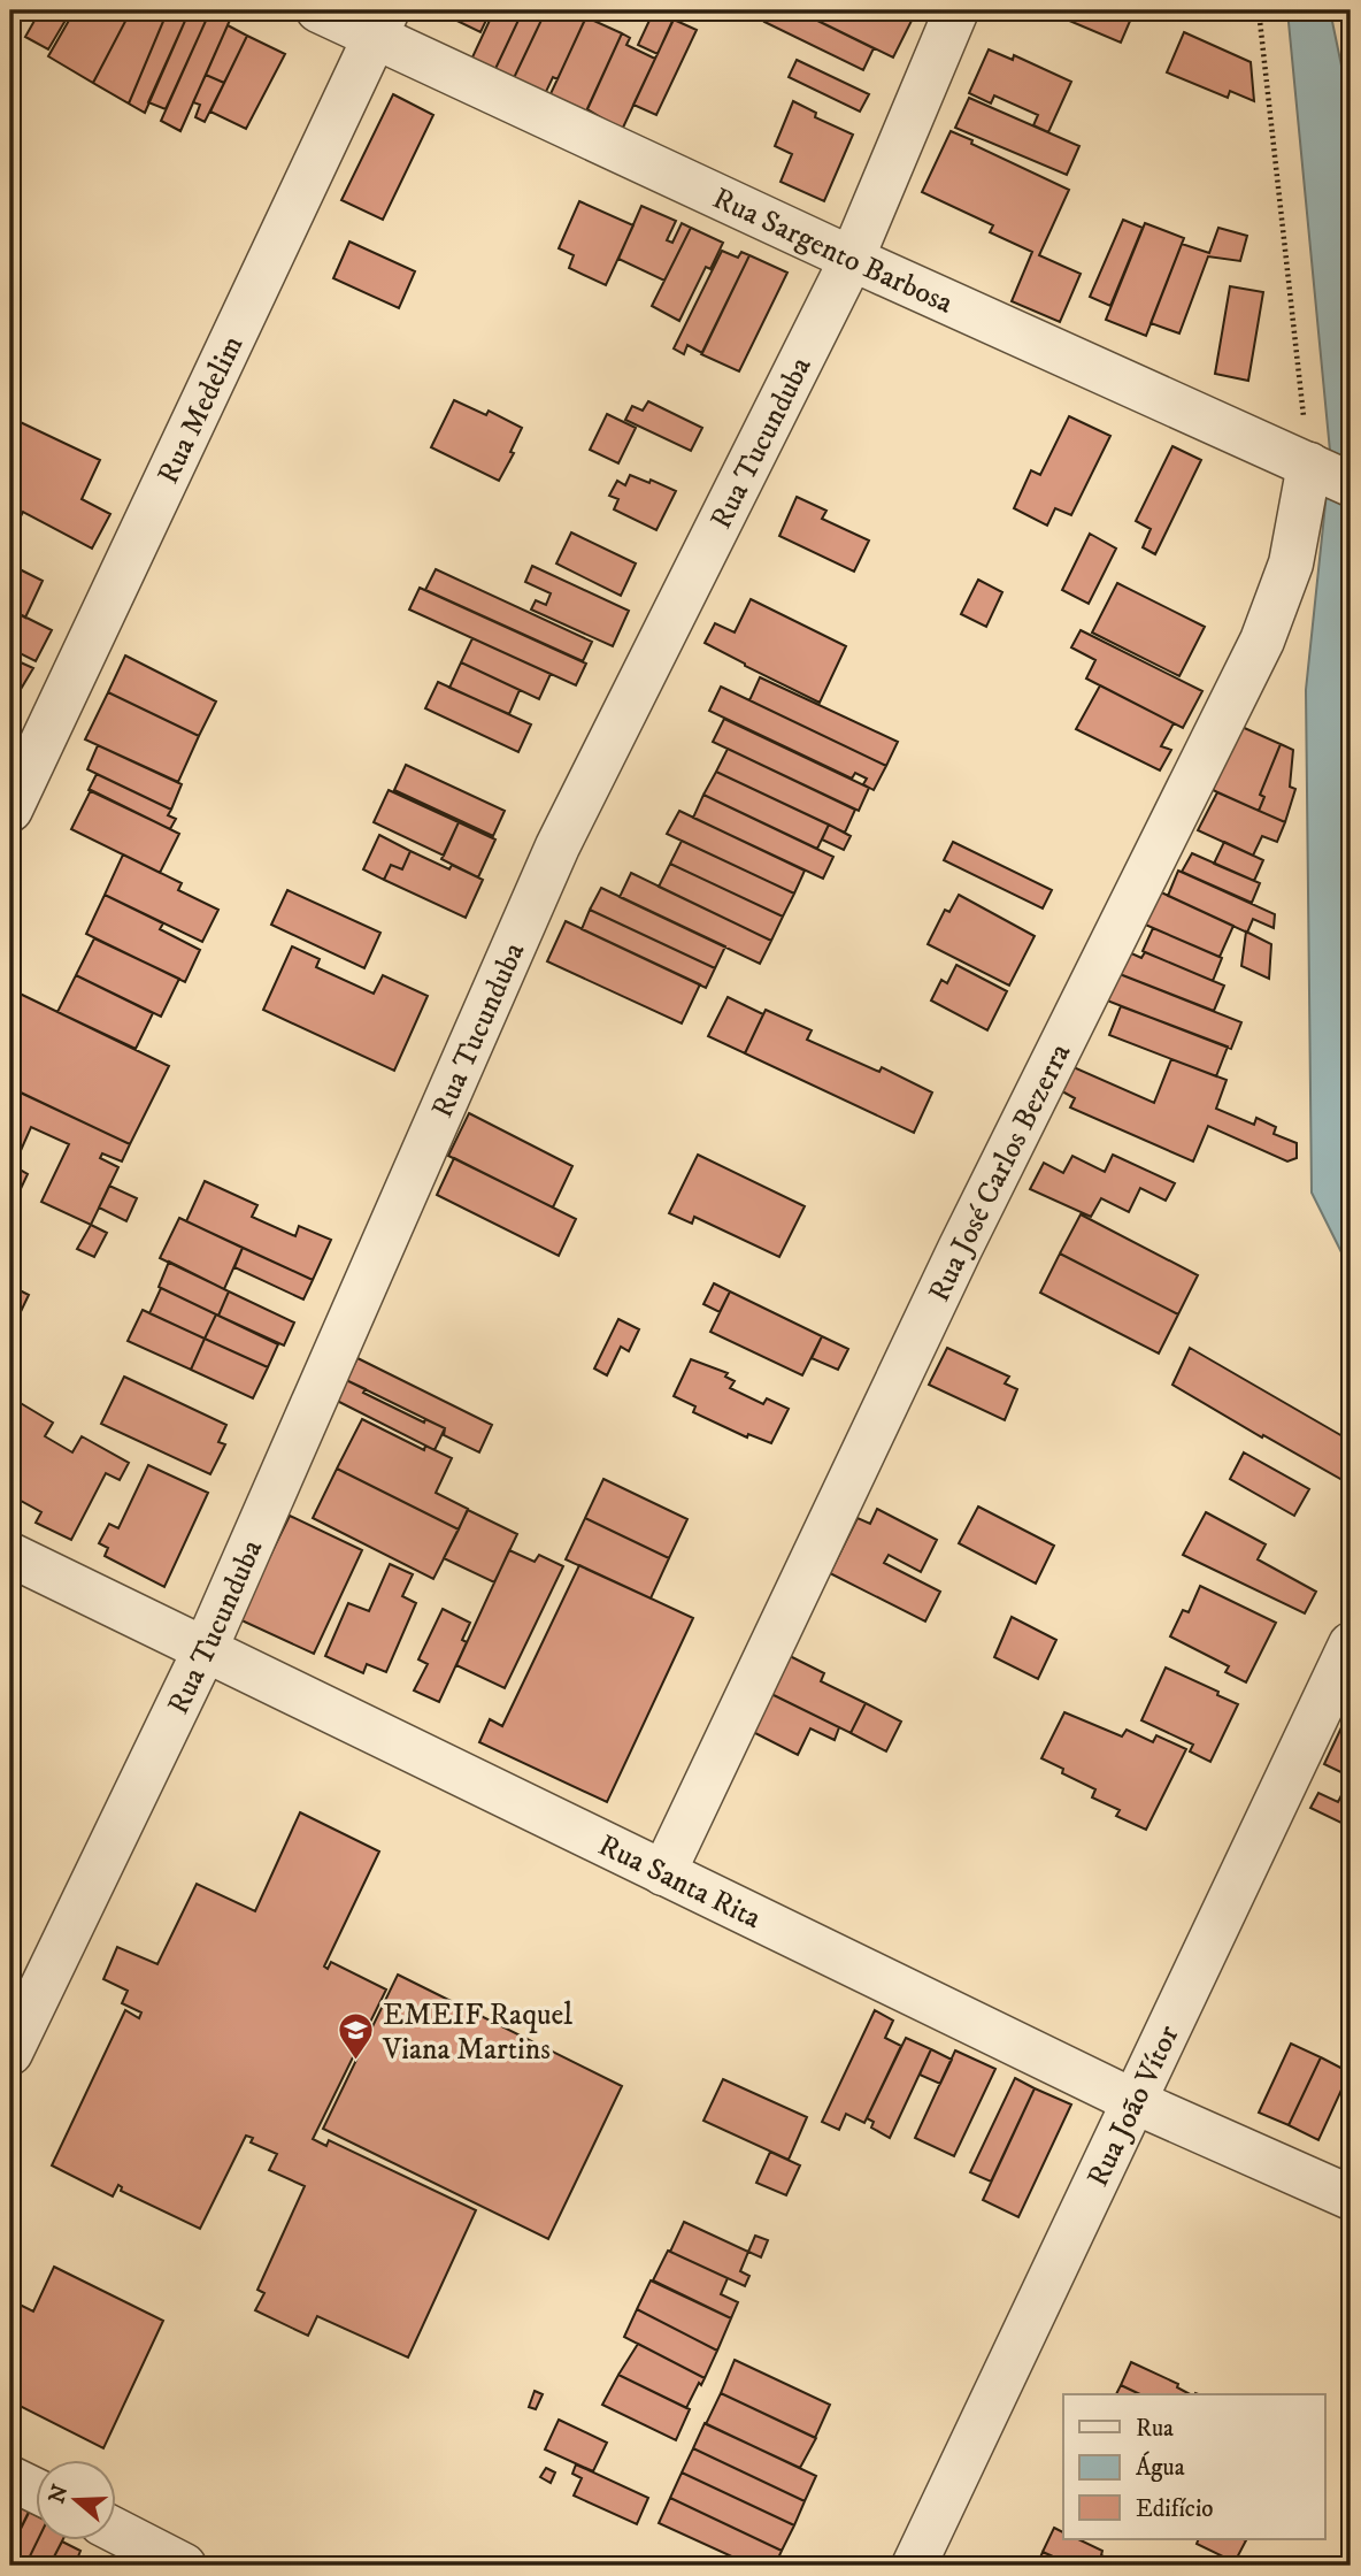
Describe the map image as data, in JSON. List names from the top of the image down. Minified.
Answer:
{"streets":{"street":["Rua Sargento Barbosa","Rua Medelim","Rua Tucunduba","Rua José Carlos Bezerra","Rua Santa Rita","Rua João Vítor"]},"crossings":[["Rua Sargento Barbosa","Rua Medelim"],["Rua Sargento Barbosa","Rua Tucunduba"],["Rua Sargento Barbosa","Rua José Carlos Bezerra"],["Rua Tucunduba","Rua Santa Rita"],["Rua José Carlos Bezerra","Rua Santa Rita"],["Rua Santa Rita","Rua João Vítor"]],"places":{"school or university":["EMEIF Raquel Viana Martins"]},"legend":["Rua","Água","Edifício"],"north":"left"}
